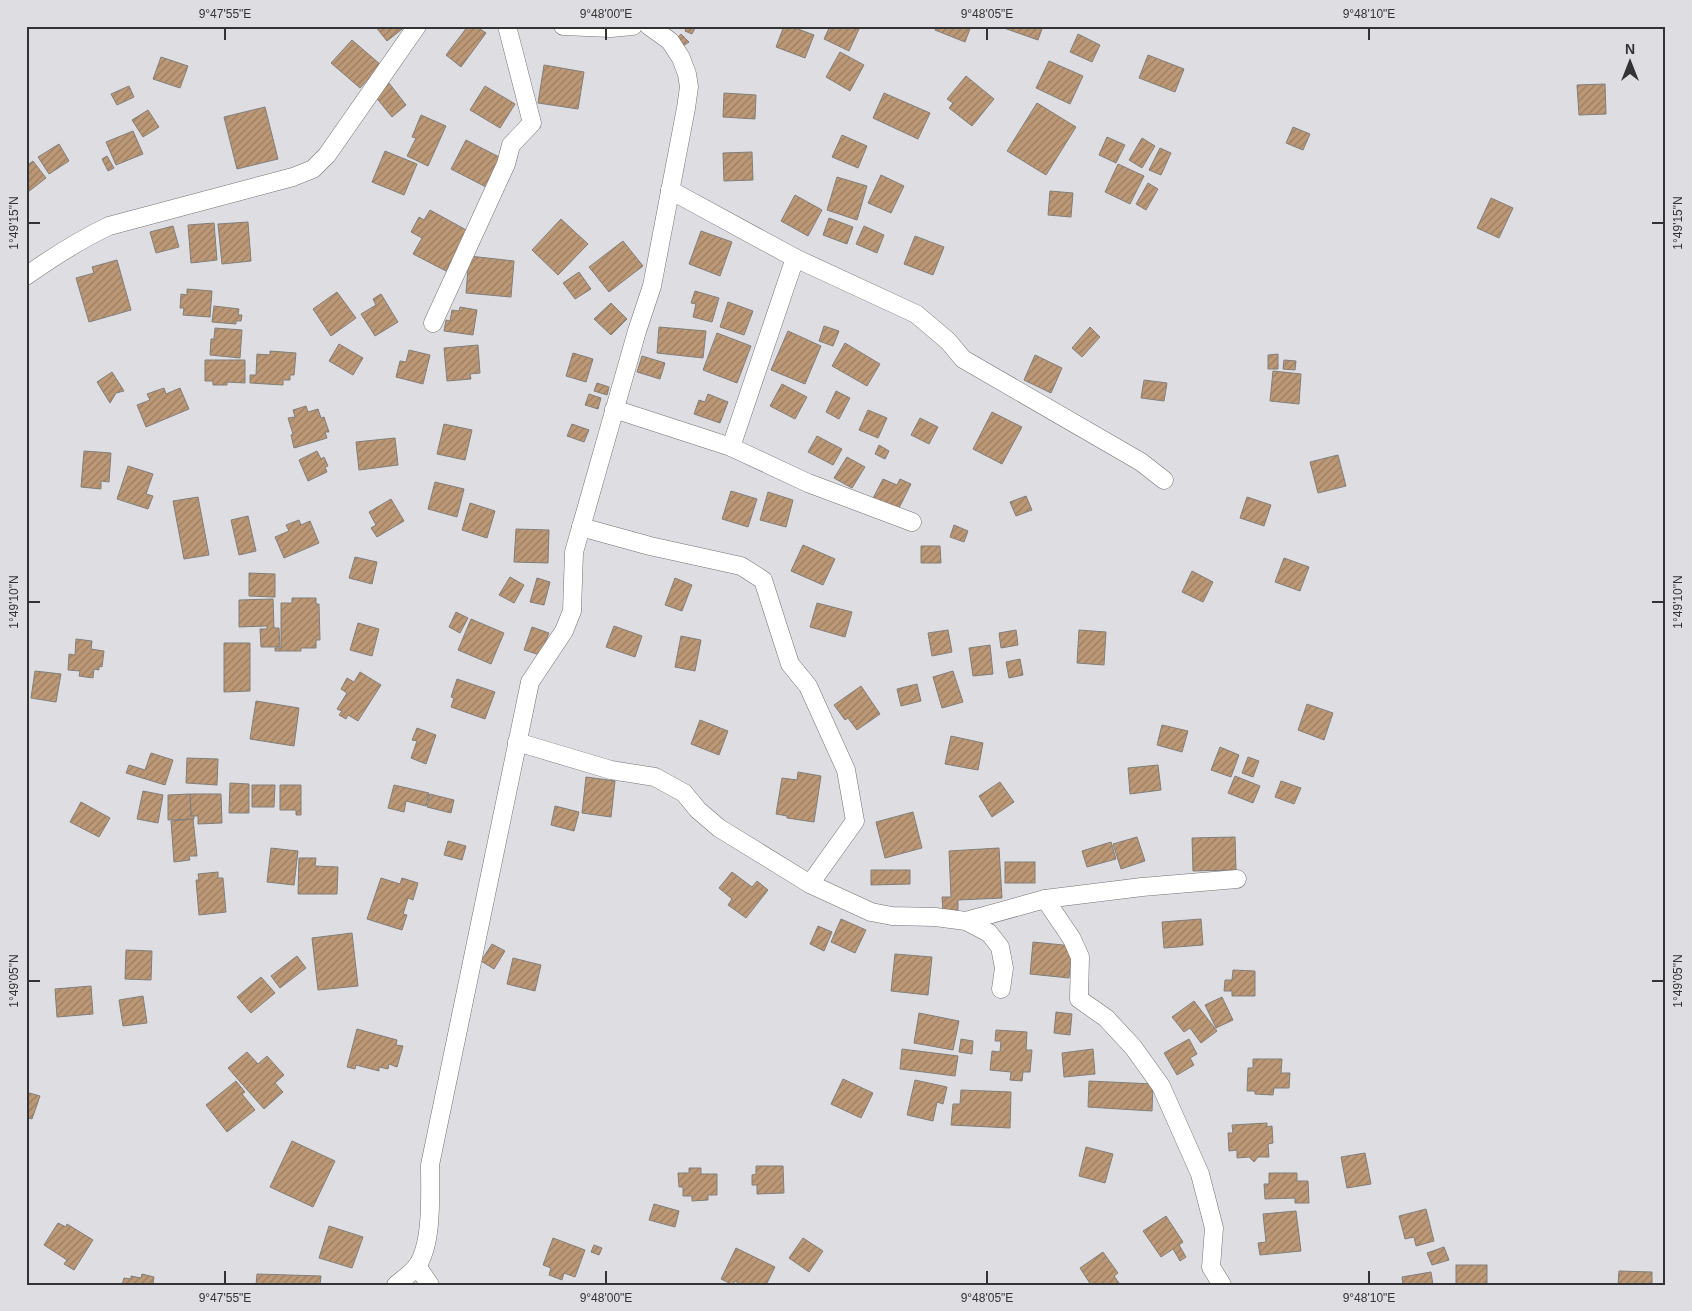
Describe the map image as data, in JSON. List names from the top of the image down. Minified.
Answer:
{"north":"top","coordinates":["9°47'55\"E","9°48'00\"E","9°48'05\"E","9°48'10\"E","1°49'15\"N","1°49'10\"N","1°49'05\"N"]}
